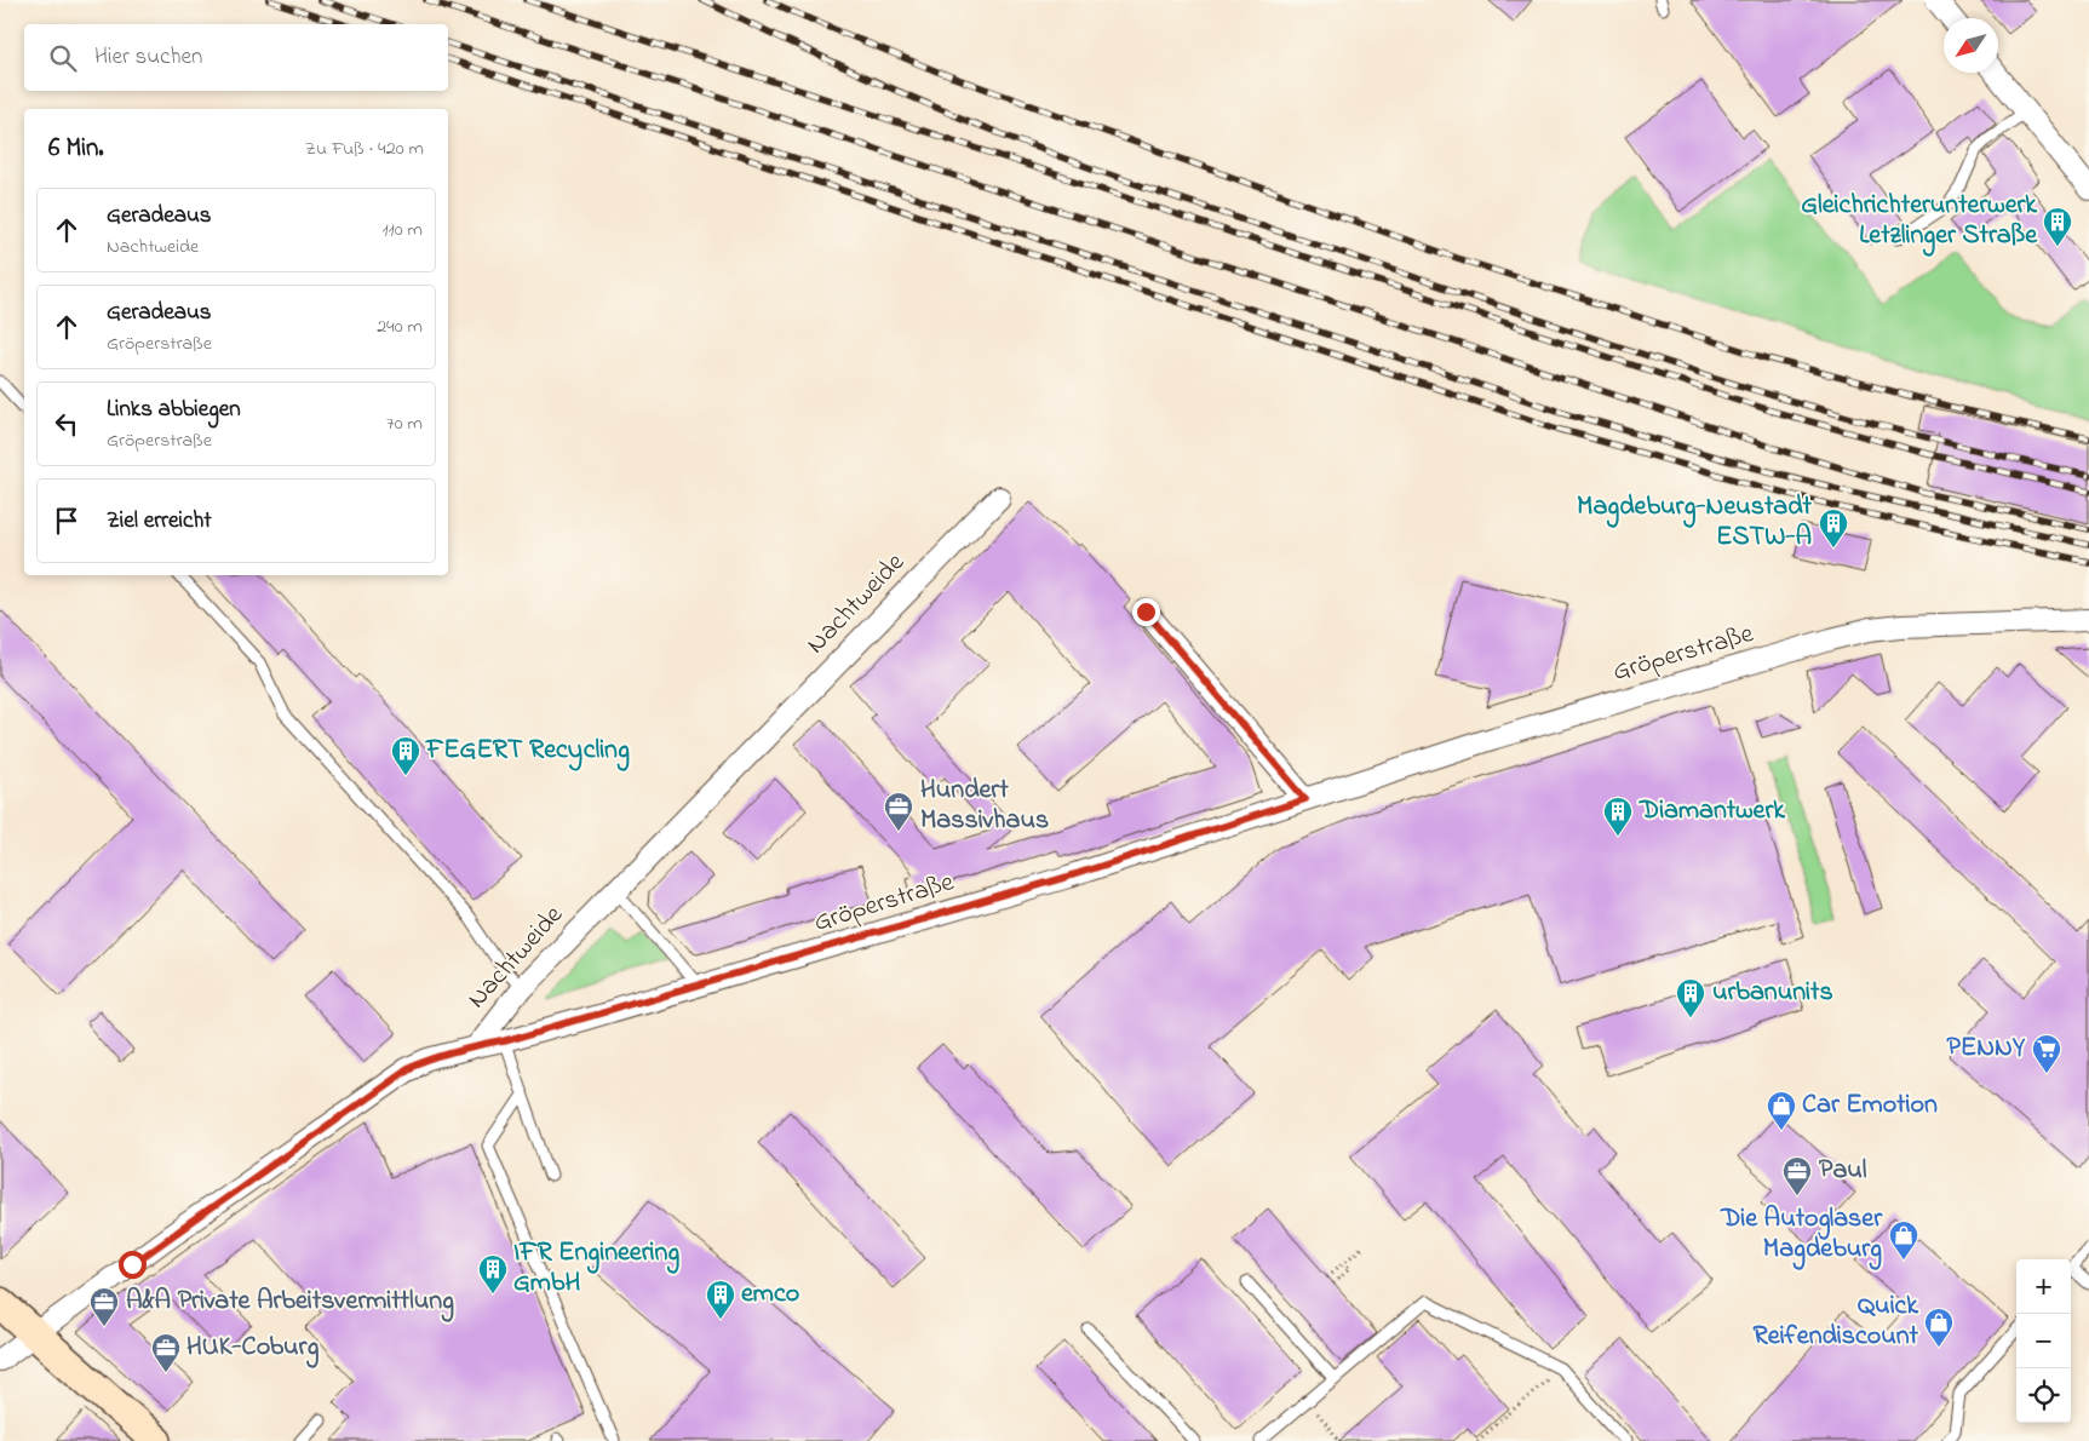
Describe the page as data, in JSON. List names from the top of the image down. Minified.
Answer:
{"streets":{"street":["Nachtweide","Gröperstraße"]},"crossings":[["Nachtweide","Gröperstraße"]],"places":{"building":["Gleichrichterunterwerk Letzlinger Straße","Magdeburg-Neustadt ESTW-A","FEGERT Recycling","Diamantwerk","urbanunits","IFR Engineering GmbH","emco"],"office":["Hundert Massivhaus","Paul","A&A Private Arbeitsvermittlung","HUK-Coburg"],"supermarket":["PENNY"],"shop":["Car Emotion","Die Autoglaser Magdeburg","Quick Reifendiscount"]},"north":"bottom left","page":{"search":"Hier suchen","heading":["6 Min.","Zu Fuß · 420 m"],"list":[["Geradeaus","Nachtweide","110 m"],["Geradeaus","Gröperstraße","240 m"],["Links abbiegen","Gröperstraße","70 m"],"Ziel erreicht"],"map_buttons":["+","−"]}}
